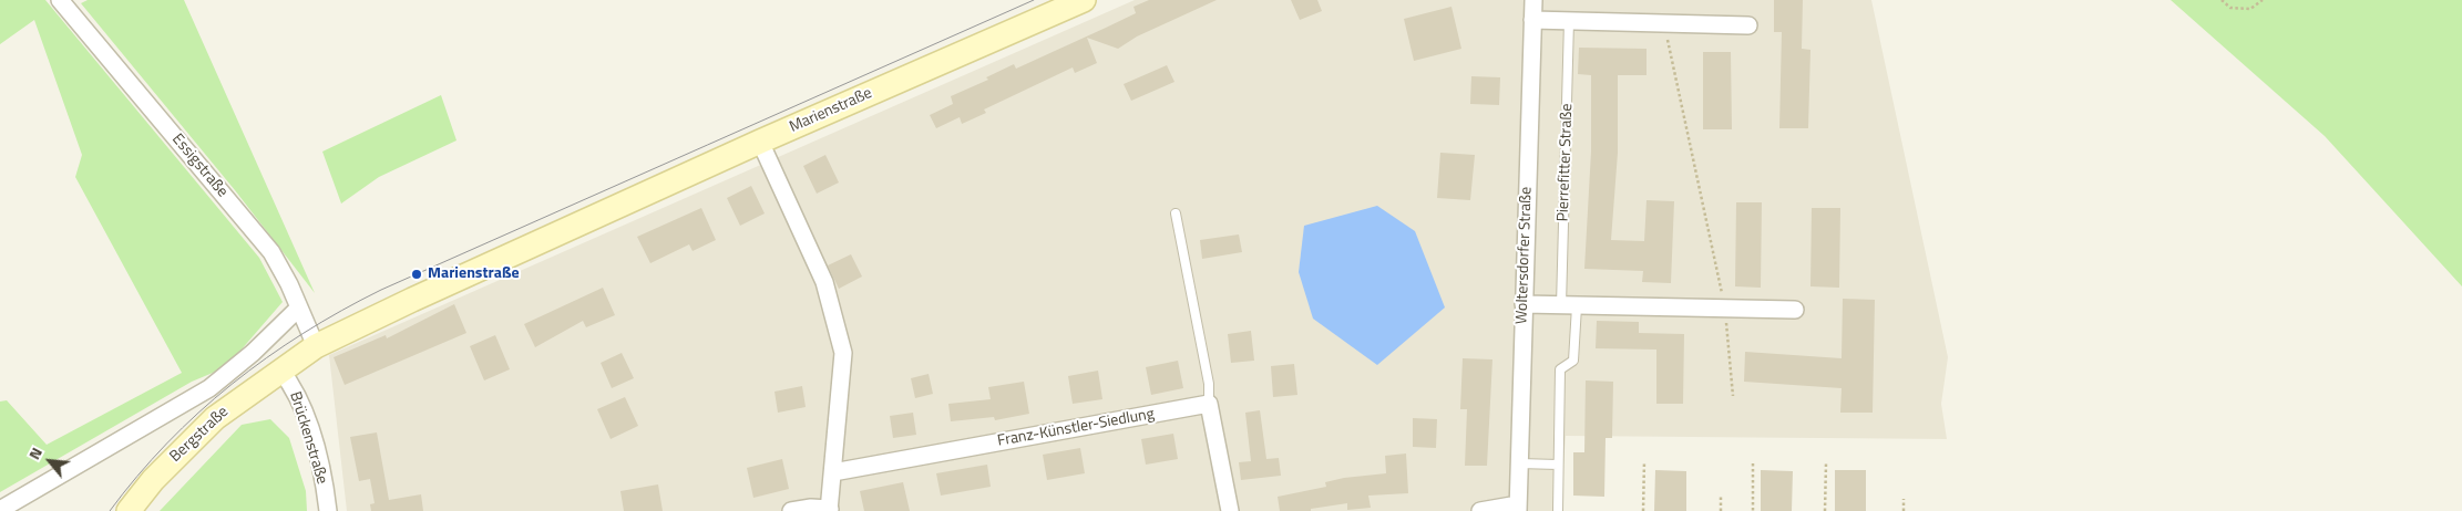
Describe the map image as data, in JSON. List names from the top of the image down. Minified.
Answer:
{"streets":{"street":["Marienstraße","Essigstraße","Woltersdorfer Straße","Franz-Künstler-Siedlung","Bergstraße","Brückenstraße"],"lane":["Pierrefitter Straße"]},"crossings":[["Marienstraße","Essigstraße"],["Marienstraße","Bergstraße"],["Marienstraße","Brückenstraße"],["Bergstraße","Brückenstraße"]],"places":["Marienstraße"],"north":"top left"}
